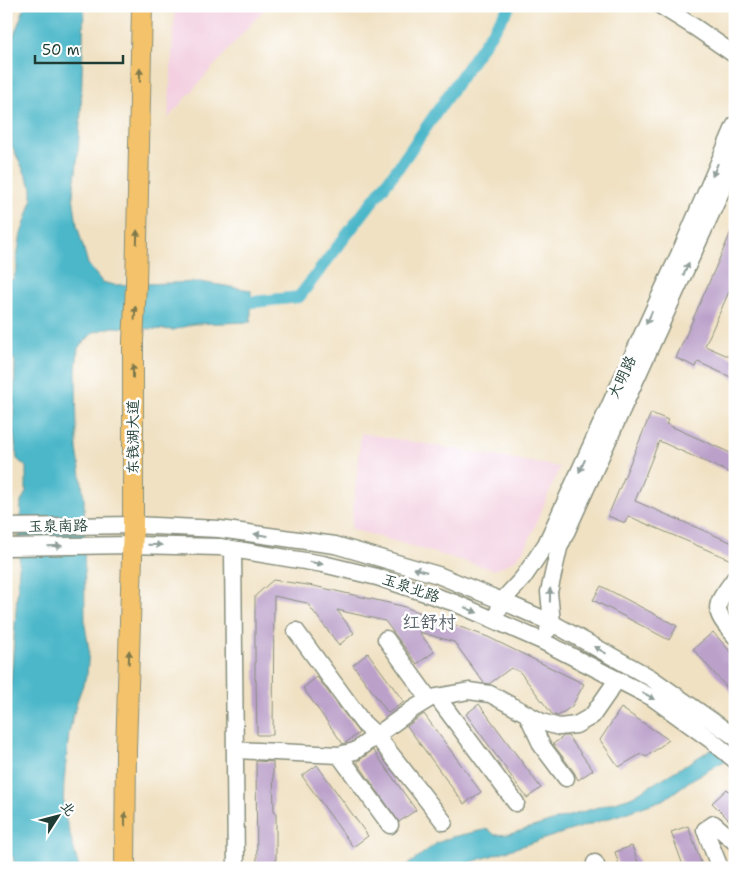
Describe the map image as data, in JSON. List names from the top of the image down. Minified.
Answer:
{"streets":{"main road":["东钱湖大道"],"street":["大明路","玉泉南路","玉泉北路"]},"crossings":[["大明路","玉泉北路"],["东钱湖大道","玉泉北路"],["玉泉南路","玉泉北路"]],"one_way":["东钱湖大道"],"districts":["红舒村"],"scale_bar":"50 m","north":"top right"}
